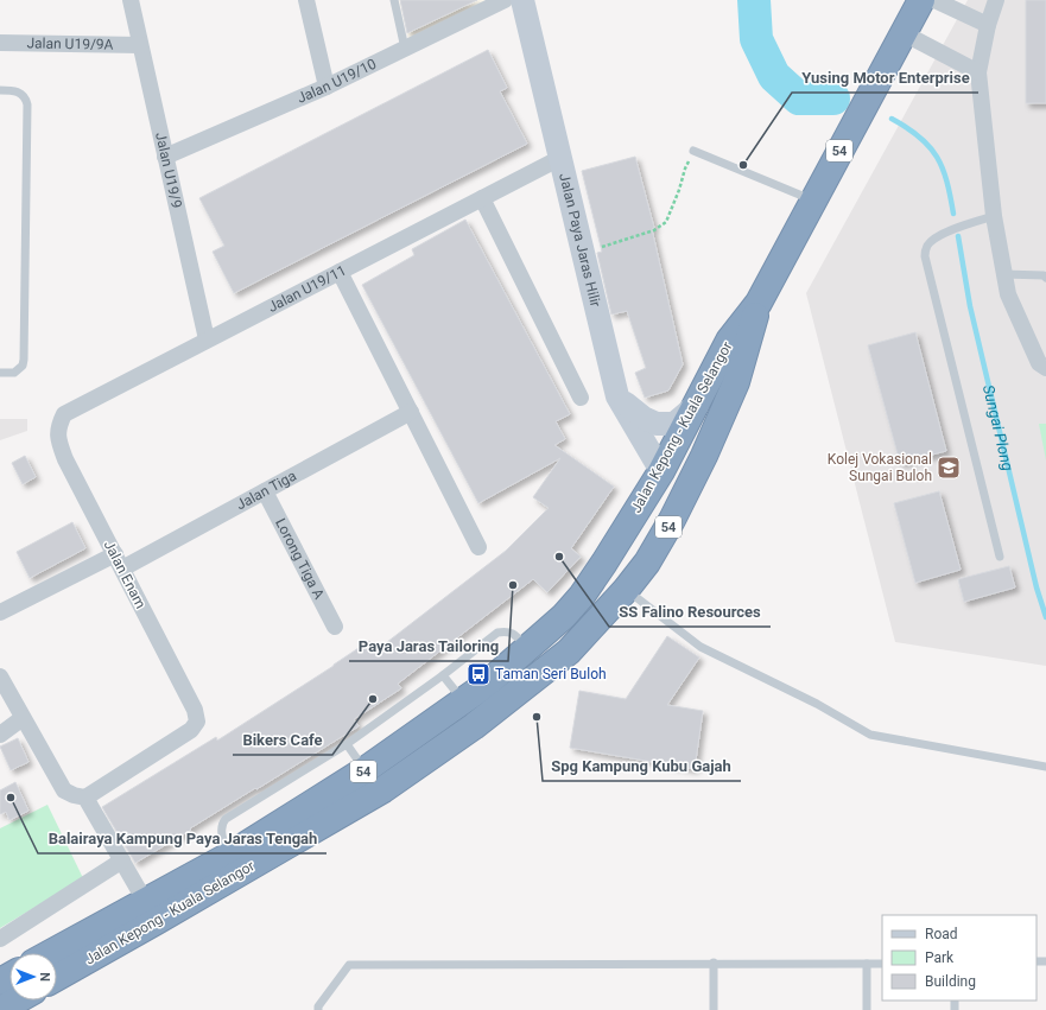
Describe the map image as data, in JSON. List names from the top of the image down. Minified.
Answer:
{"streets":{"highway":["54","Jalan Kepong - Kuala Selangor"],"street":["Jalan U19/9A","Jalan U19/10","Jalan U19/9","Jalan Paya Jaras Hilir","Jalan U19/11","Jalan Tiga","Lorong Tiga A","Jalan Enam"]},"crossings":[["Jalan U19/9A","Jalan U19/9"],["Jalan U19/10","Jalan U19/9"],["Jalan U19/9","Jalan U19/11"],["Jalan Paya Jaras Hilir","Jalan U19/11"],["Jalan Paya Jaras Hilir","Jalan Kepong - Kuala Selangor"],["Jalan U19/11","Jalan Enam"],["Jalan Tiga","Lorong Tiga A"],["Jalan Tiga","Jalan Enam"]],"water":["Sungai Plong"],"places":{"other":["Yusing Motor Enterprise","SS Falino Resources","Paya Jaras Tailoring","Bikers Cafe","Spg Kampung Kubu Gajah","Balairaya Kampung Paya Jaras Tengah"],"school or university":["Kolej Vokasional Sungai Buloh"],"bus stop":["Taman Seri Buloh"]},"legend":["Road","Park","Building"],"north":"right"}
